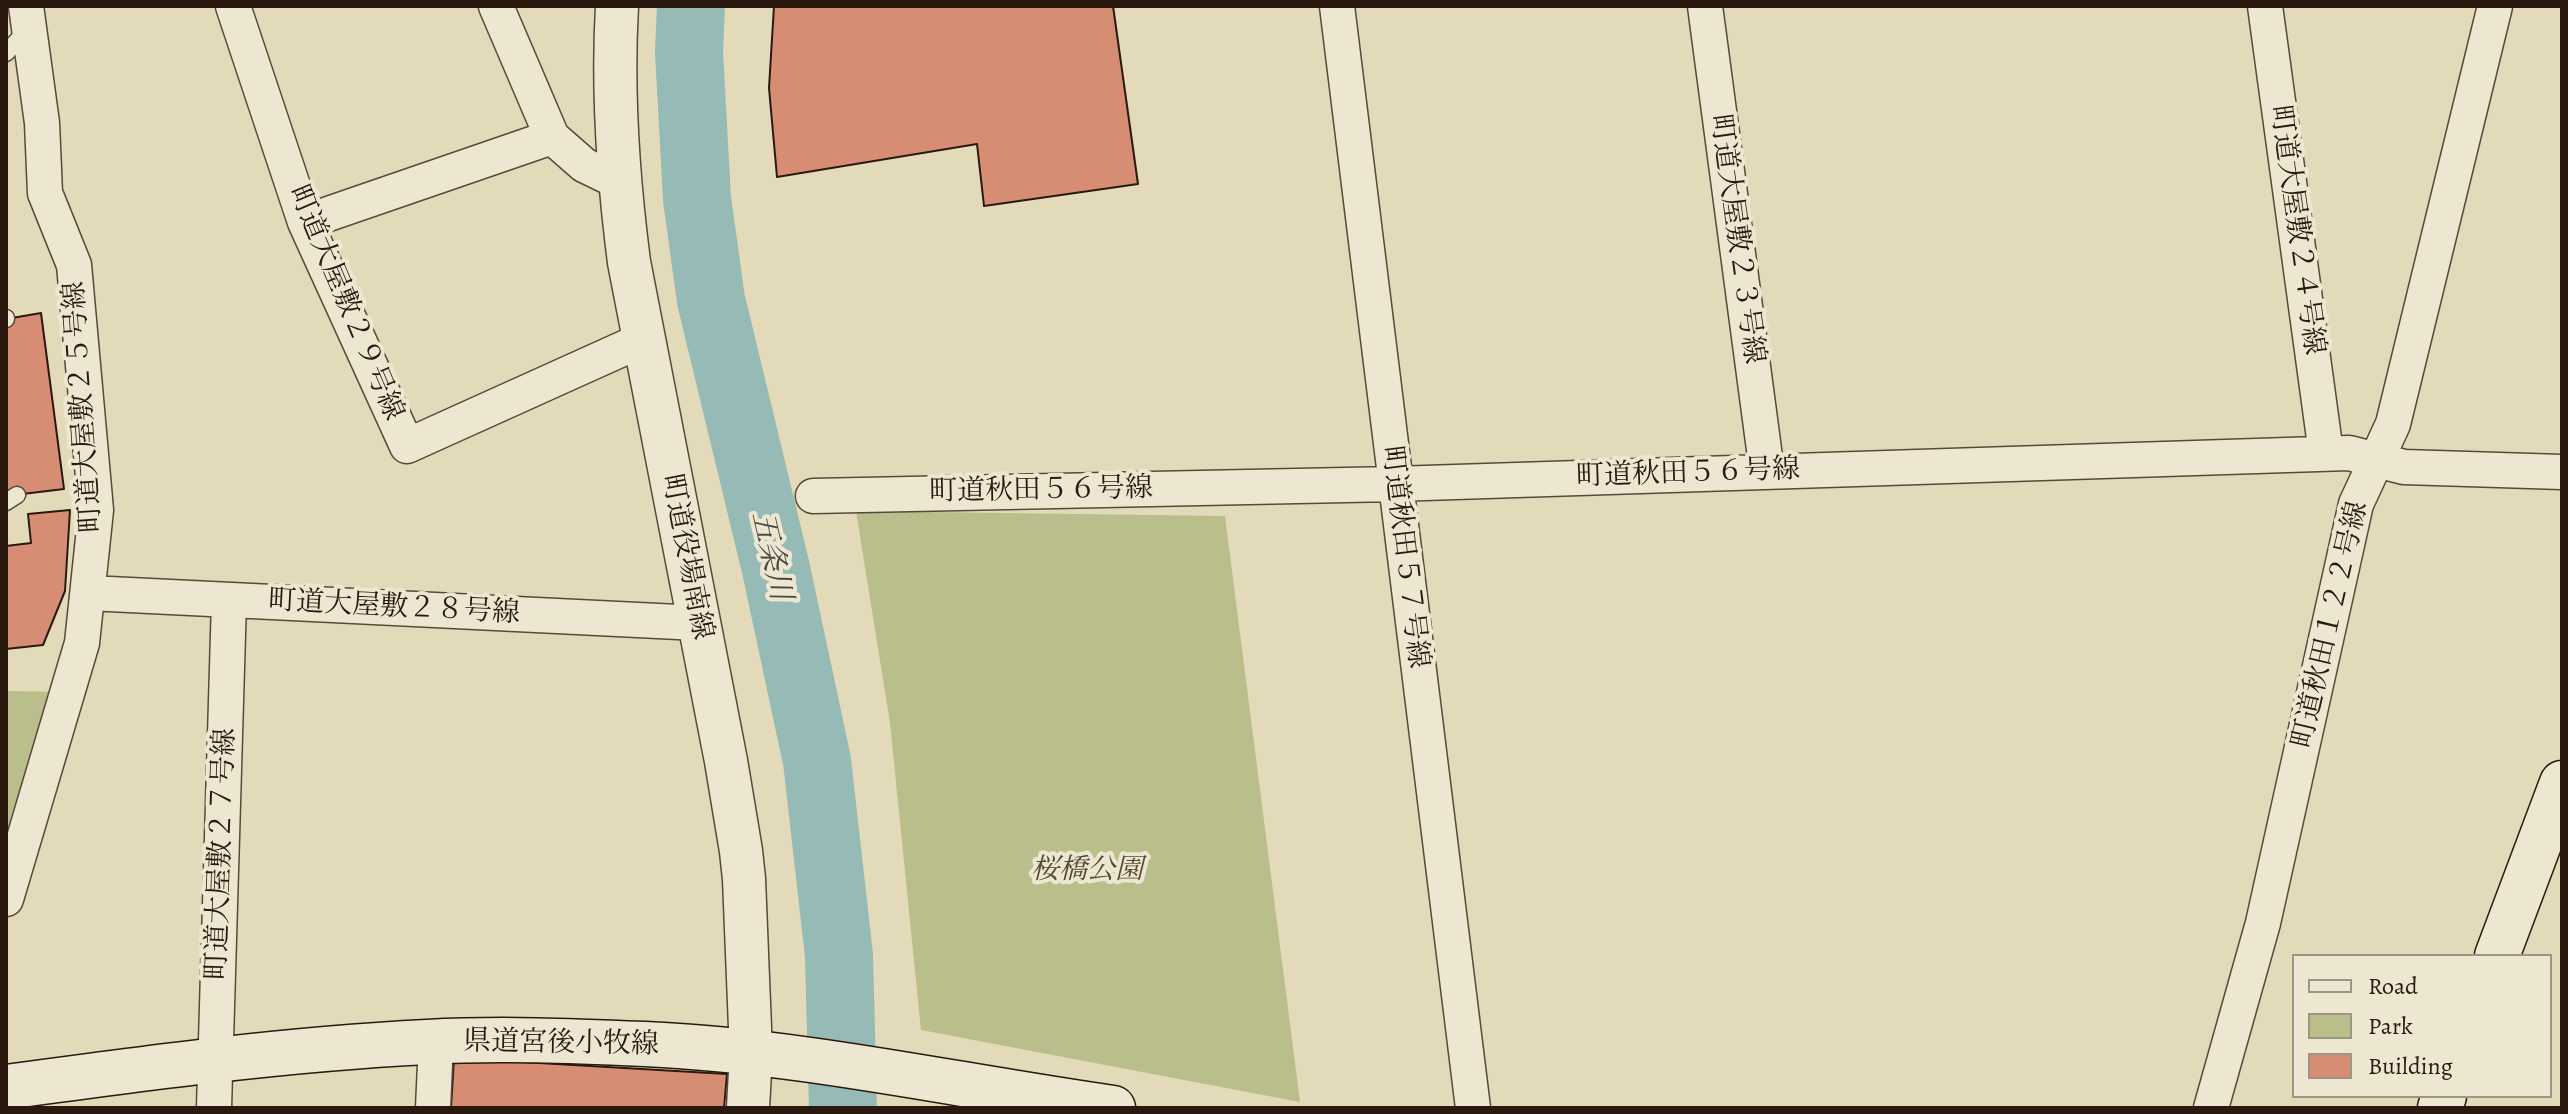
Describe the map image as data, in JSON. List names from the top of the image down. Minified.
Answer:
{"streets":{"main road":["県道宮後小牧線"],"street":["町道大屋敷２４号線","町道大屋敷２３号線","町道大屋敷２９号線","町道大屋敷２５号線","町道秋田５６号線","町道役場南線","町道秋田５７号線","町道大屋敷２８号線","町道秋田１２２号線","町道大屋敷２７号線"]},"crossings":[["町道大屋敷２４号線","町道秋田５６号線"],["町道大屋敷２３号線","町道秋田５６号線"],["町道大屋敷２９号線","町道役場南線"],["町道大屋敷２５号線","町道大屋敷２８号線"],["町道秋田５６号線","町道秋田５７号線"],["町道秋田５６号線","町道秋田１２２号線"],["町道役場南線","町道大屋敷２８号線"],["町道役場南線","県道宮後小牧線"],["町道大屋敷２８号線","町道大屋敷２７号線"],["町道大屋敷２７号線","県道宮後小牧線"]],"water":["五条川"],"parks":["桜橋公園"],"legend":["Road","Park","Building"]}
